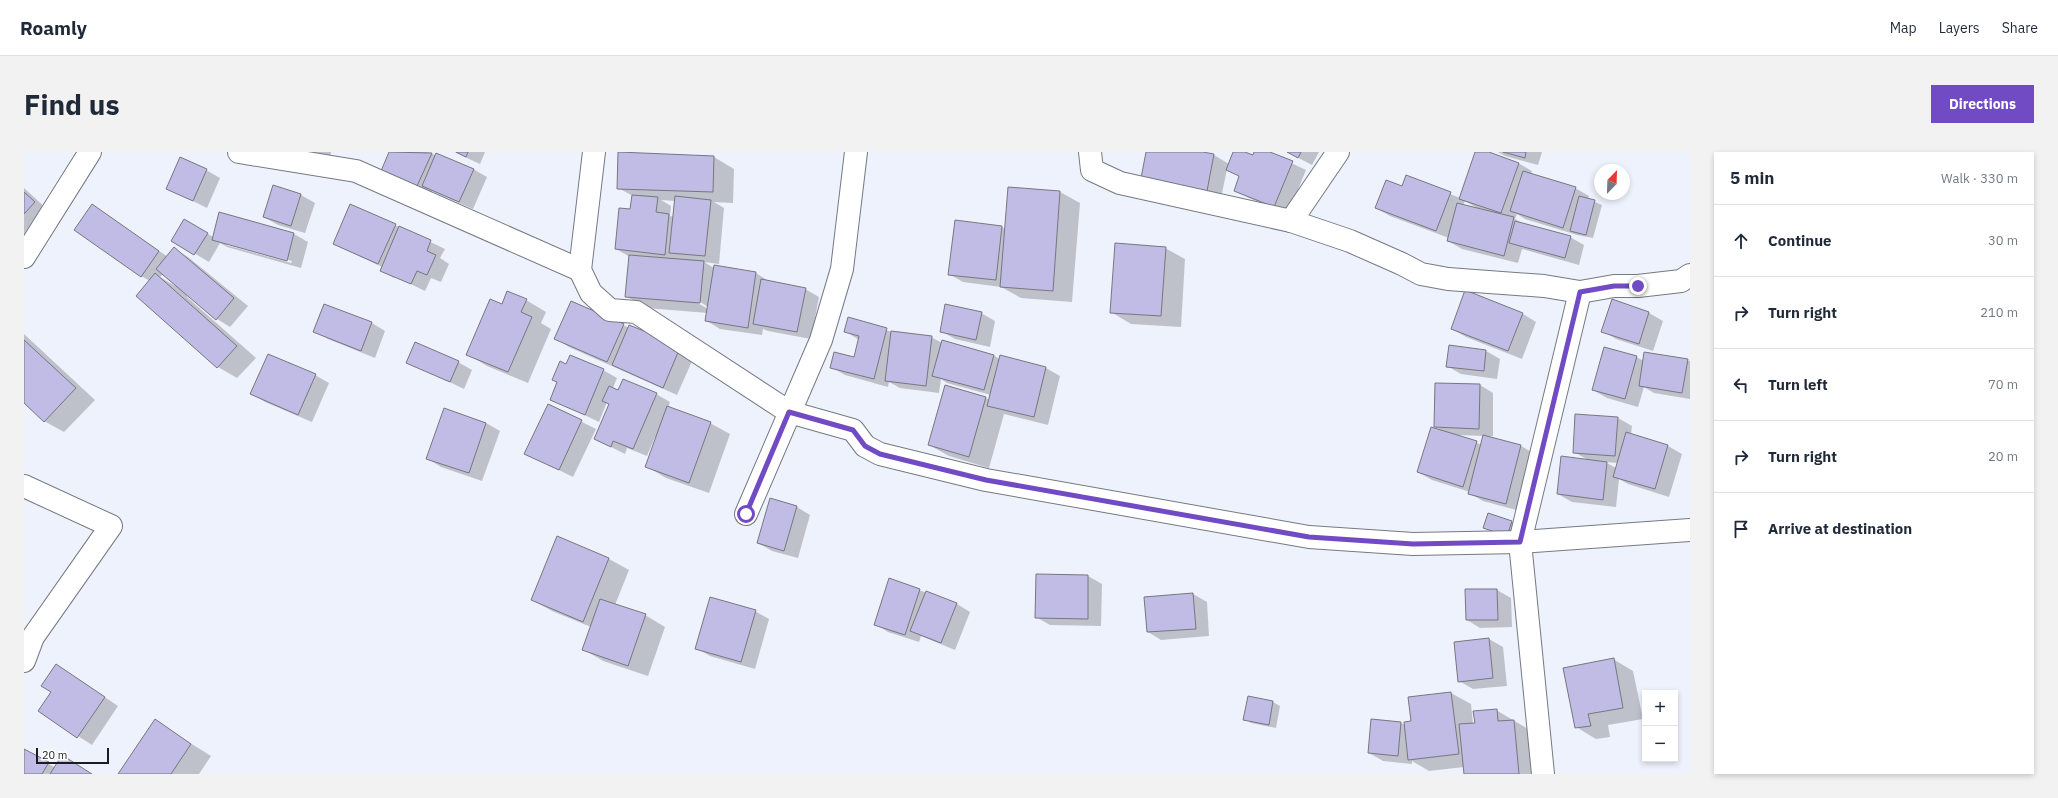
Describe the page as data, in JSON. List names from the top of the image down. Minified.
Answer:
{"scale_bar":"20 m","north":"top right","page":{"header":"Roamly","nav":["Map","Layers","Share"],"buttons":"Directions","title":"Find us","heading":["5 min","Walk · 330 m"],"list":[["Continue","30 m"],["Turn right","210 m"],["Turn left","70 m"],["Turn right","20 m"],"Arrive at destination"],"map_buttons":["+","−"],"scale":"20 m"}}
